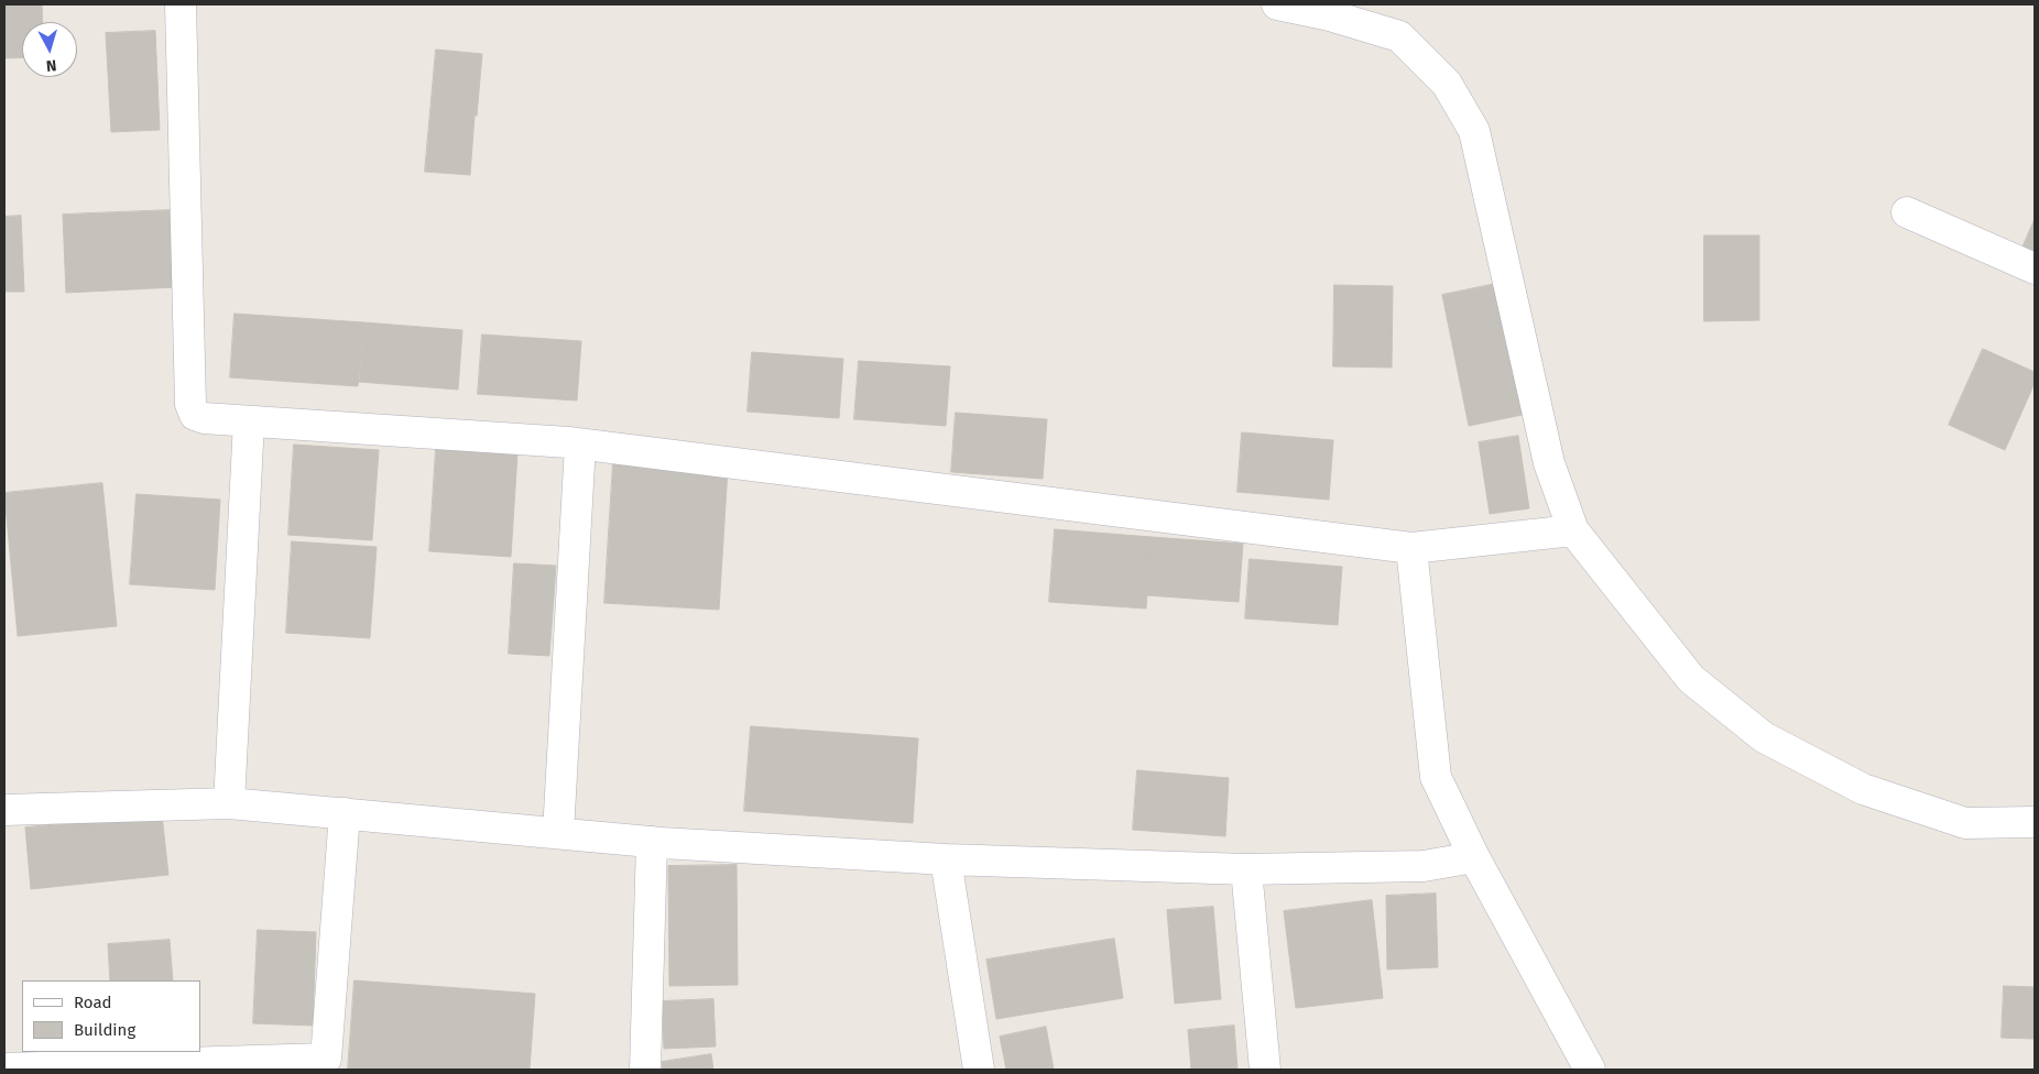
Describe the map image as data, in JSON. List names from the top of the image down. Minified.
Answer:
{"legend":["Road","Building"],"north":"bottom"}
